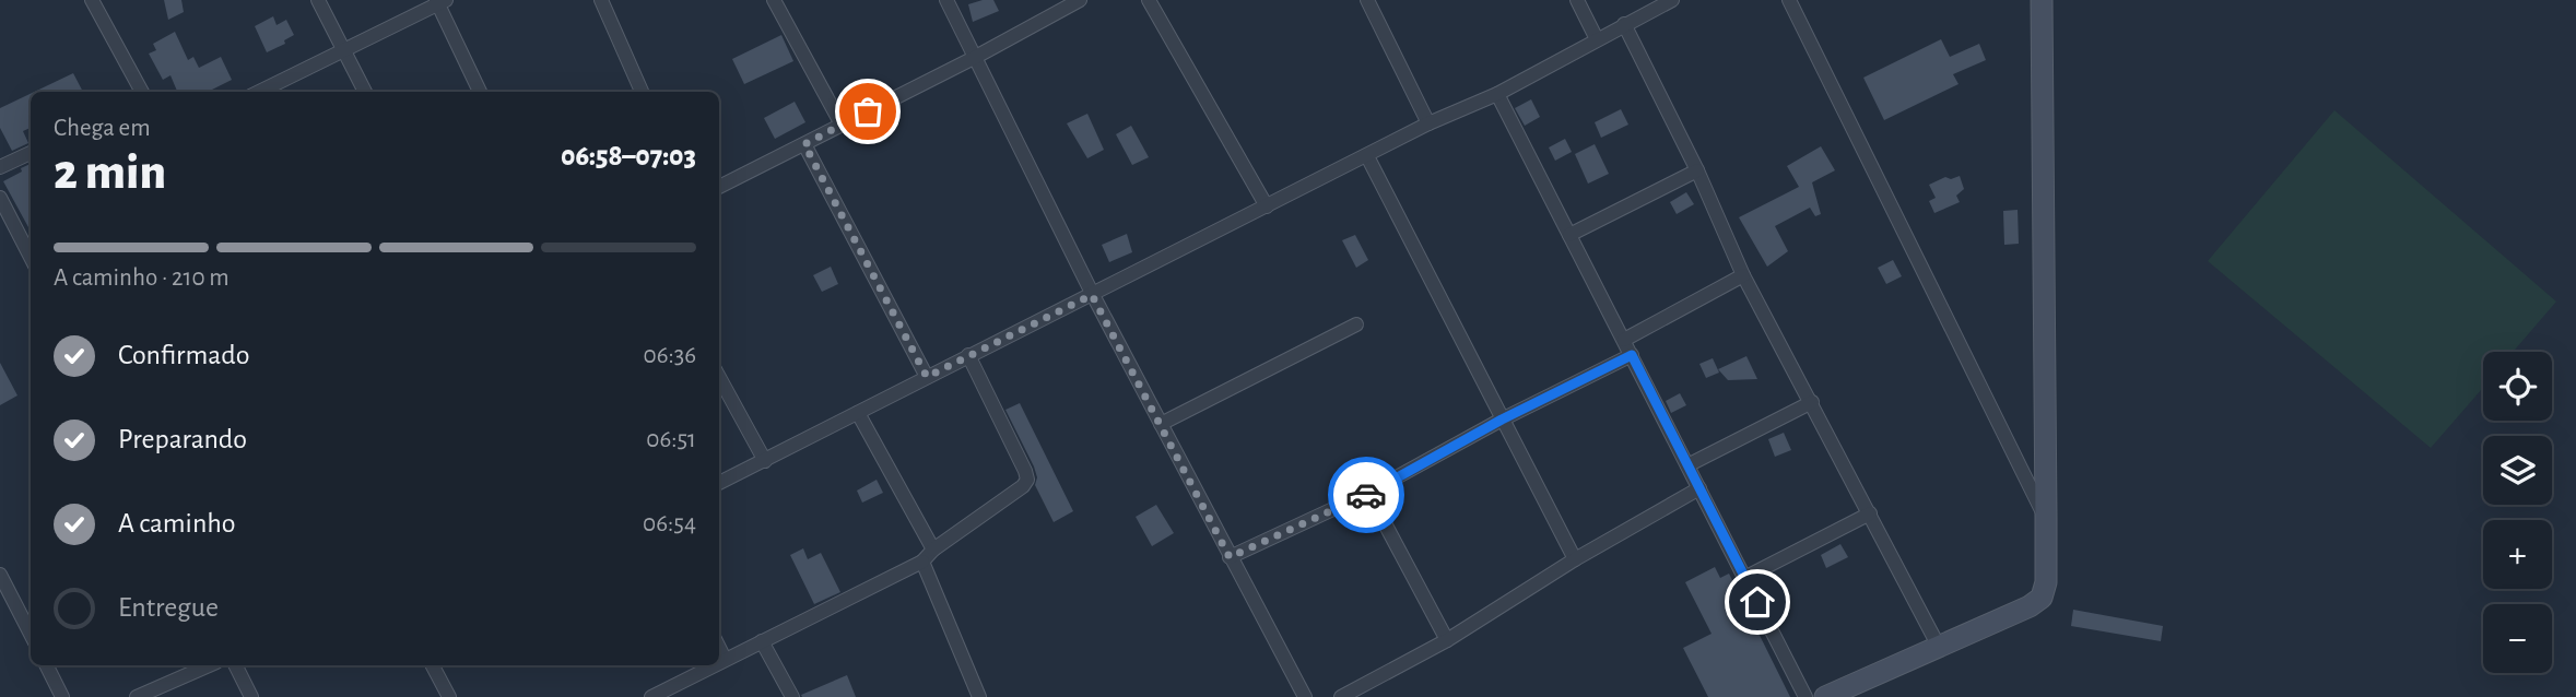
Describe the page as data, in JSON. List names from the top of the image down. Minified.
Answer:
{"page":{"heading":["2 min","Chega em","06:58–07:03"],"bar":"A caminho · 210 m","list":[["Confirmado","06:36"],["Preparando","06:51"],["A caminho","06:54"],"Entregue"],"map_buttons":["+","−"]}}
